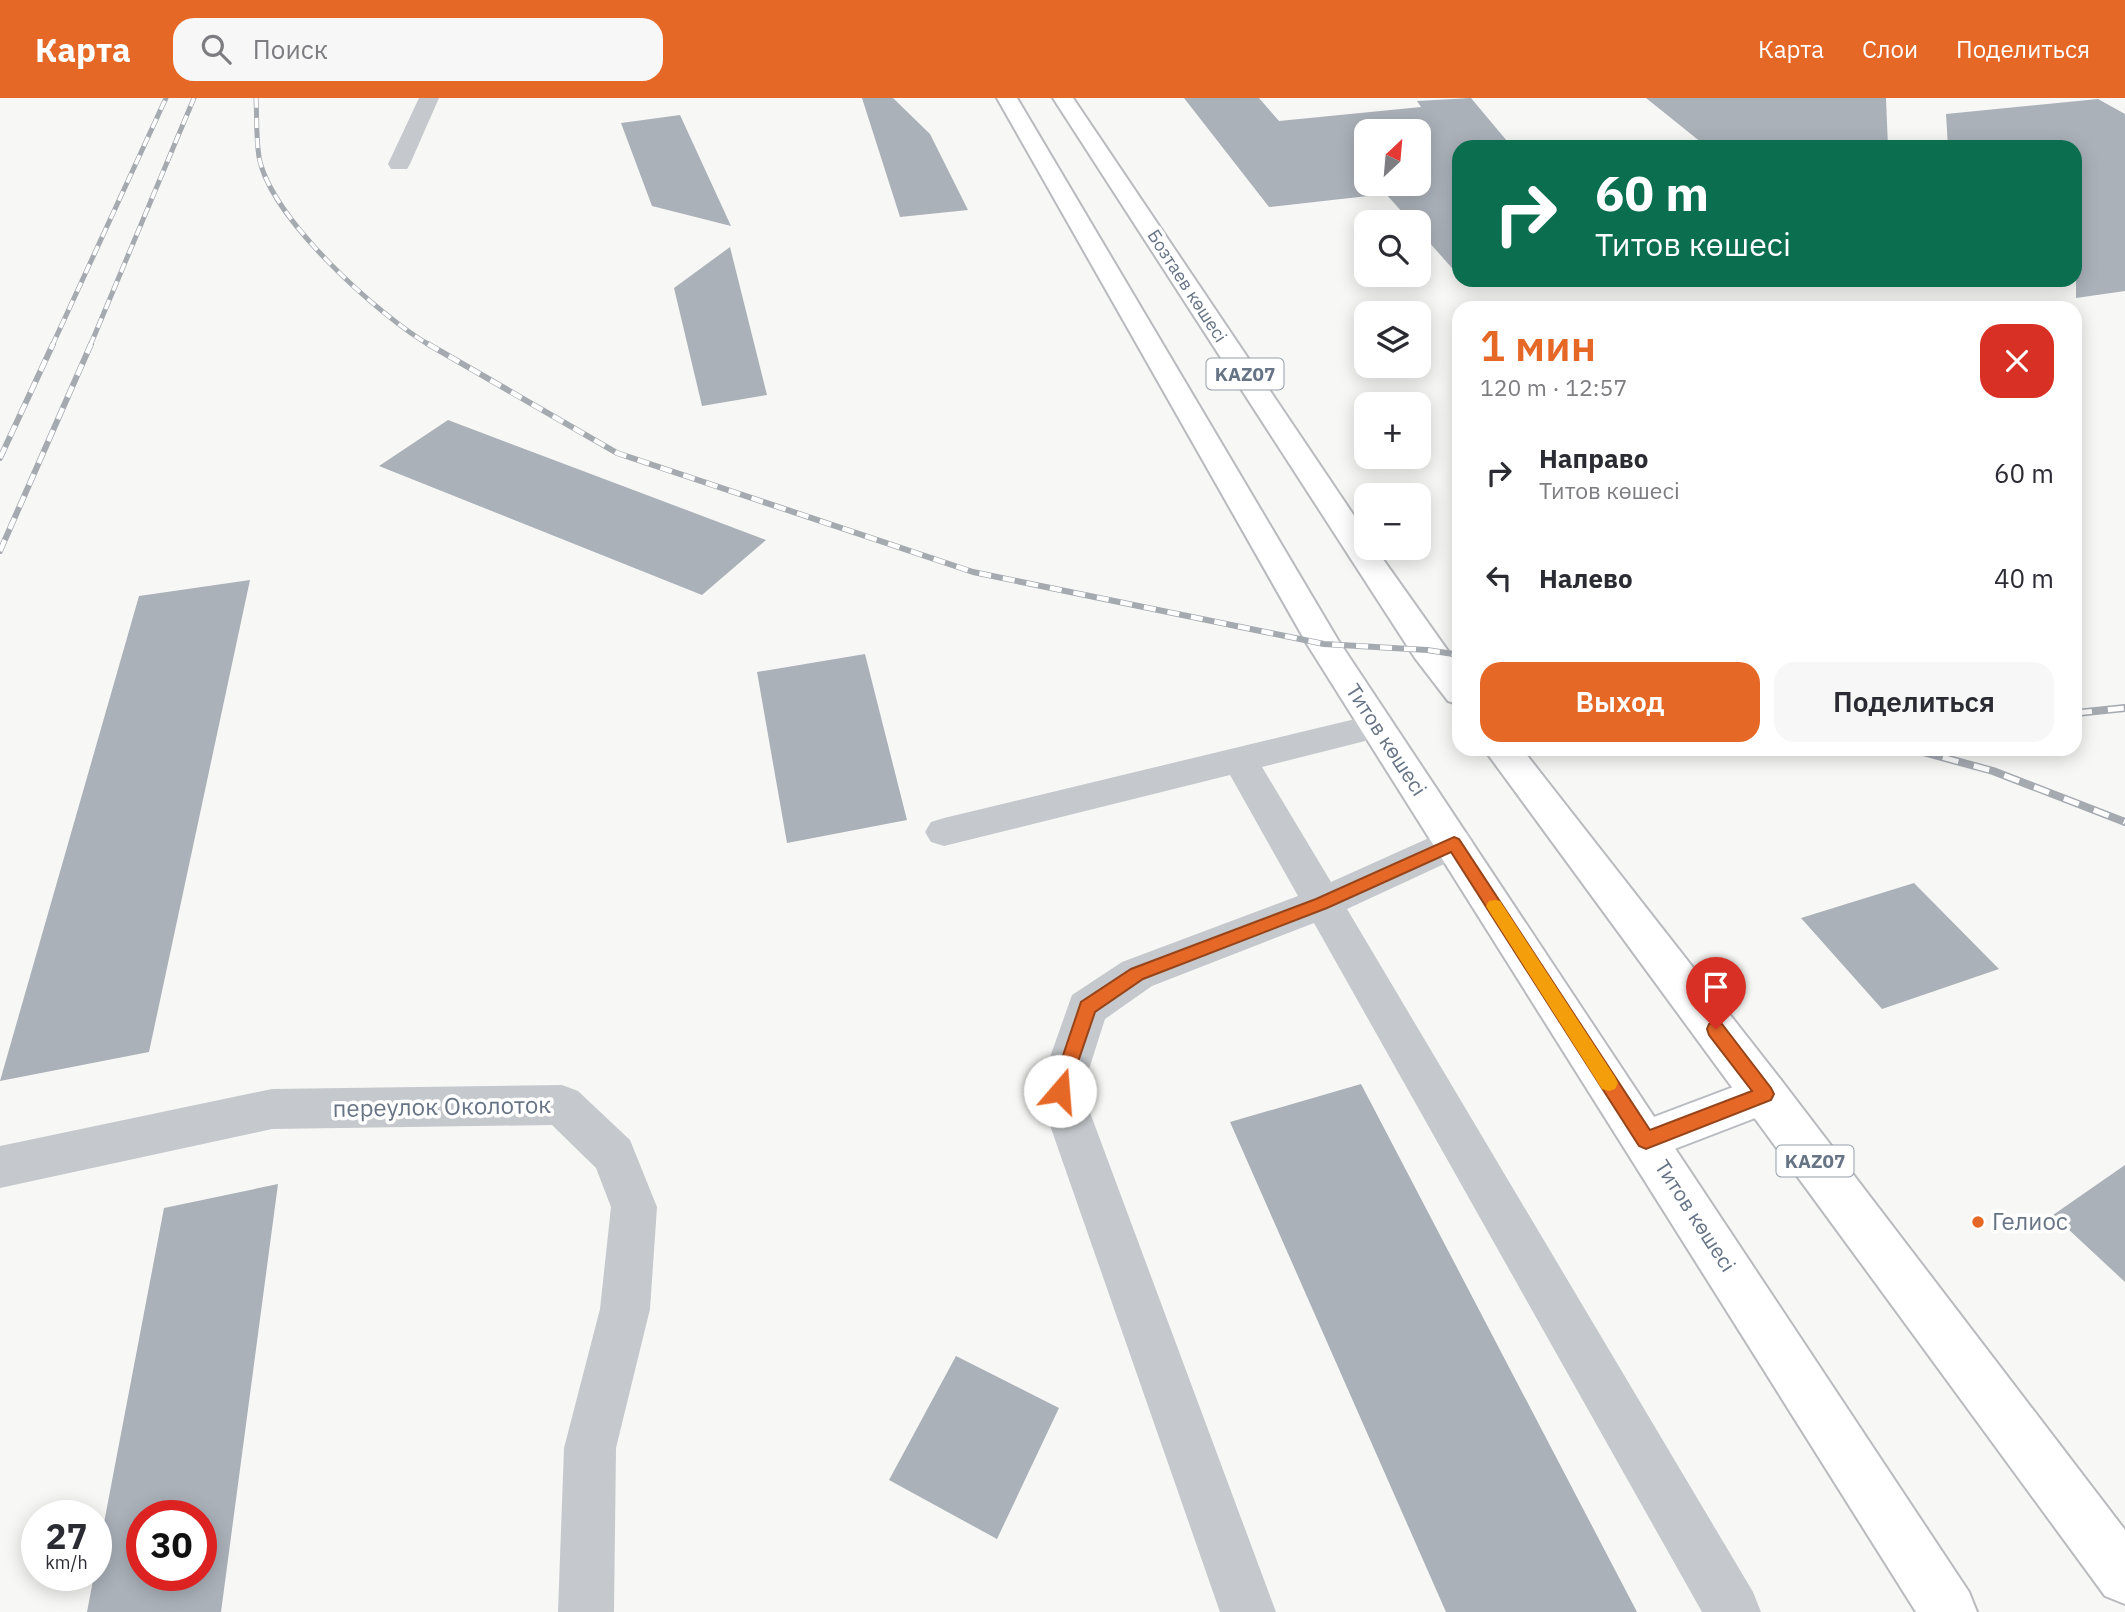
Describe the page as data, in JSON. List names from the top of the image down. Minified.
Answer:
{"streets":{"main road":["Бозтаев көшесі","KAZ07","Титов көшесі"],"street":["переулок Околоток"]},"places":["Гелиос"],"north":"top right","page":{"header":"Карта","search":"Поиск","nav":["Карта","Слои","Поделиться"],"map_buttons":["+","−"],"turn":["60 m","Титов көшесі"],"heading":["1 мин","120 m · 12:57"],"list":[{"name":"Направо","note":"Титов көшесі","value":"60 m"},{"name":"Налево","value":"40 m"}],"buttons":["Выход","Поделиться"],"speed":"27 km/h","limit":"30"}}
